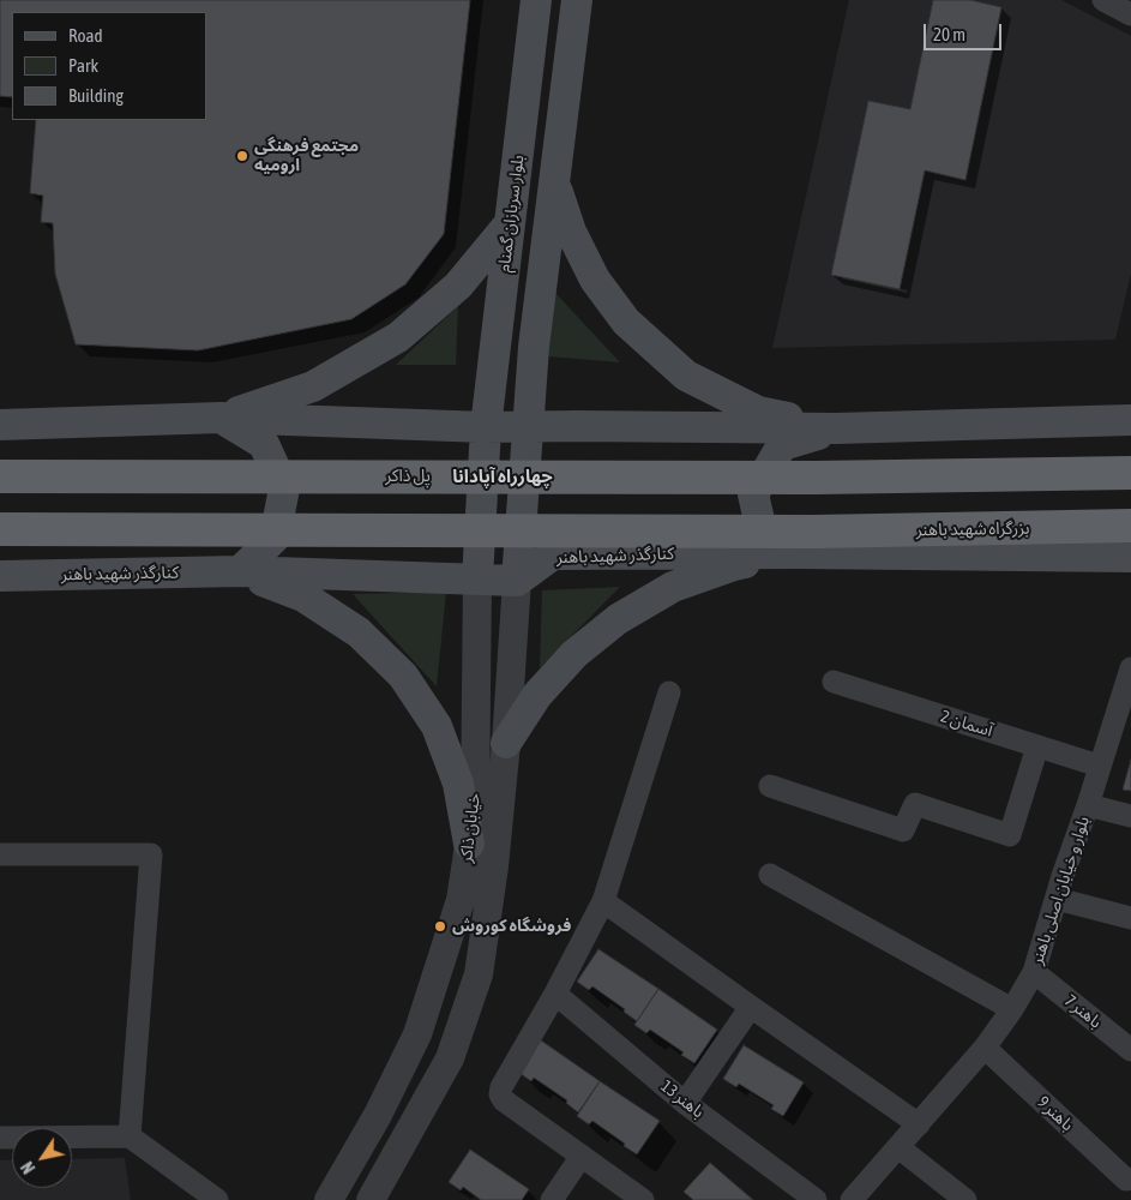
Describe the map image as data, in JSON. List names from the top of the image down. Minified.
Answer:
{"streets":{"highway":["پل ذاکر","بزرگراه شهید باهنر"],"main road":["بلوار سربازان گمنام","کنارگذر شهید باهنر","خیابان ذاکر"],"street":["آسمان 2","بلوار و خیابان اصلی باهنر","باهنر 7","باهنر 13","باهنر 9"]},"crossings":[["بلوار سربازان گمنام","خیابان ذاکر"],["بزرگراه شهید باهنر","کنارگذر شهید باهنر"],["کنارگذر شهید باهنر","خیابان ذاکر"],["آسمان 2","بلوار و خیابان اصلی باهنر"],["بلوار و خیابان اصلی باهنر","باهنر 7"],["بلوار و خیابان اصلی باهنر","باهنر 9"]],"districts":["چهارراه آپادانا"],"places":["مجتمع فرهنگی ارومیه","فروشگاه کوروش"],"legend":["Road","Park","Building"],"scale_bar":"20 m","north":"bottom left"}
